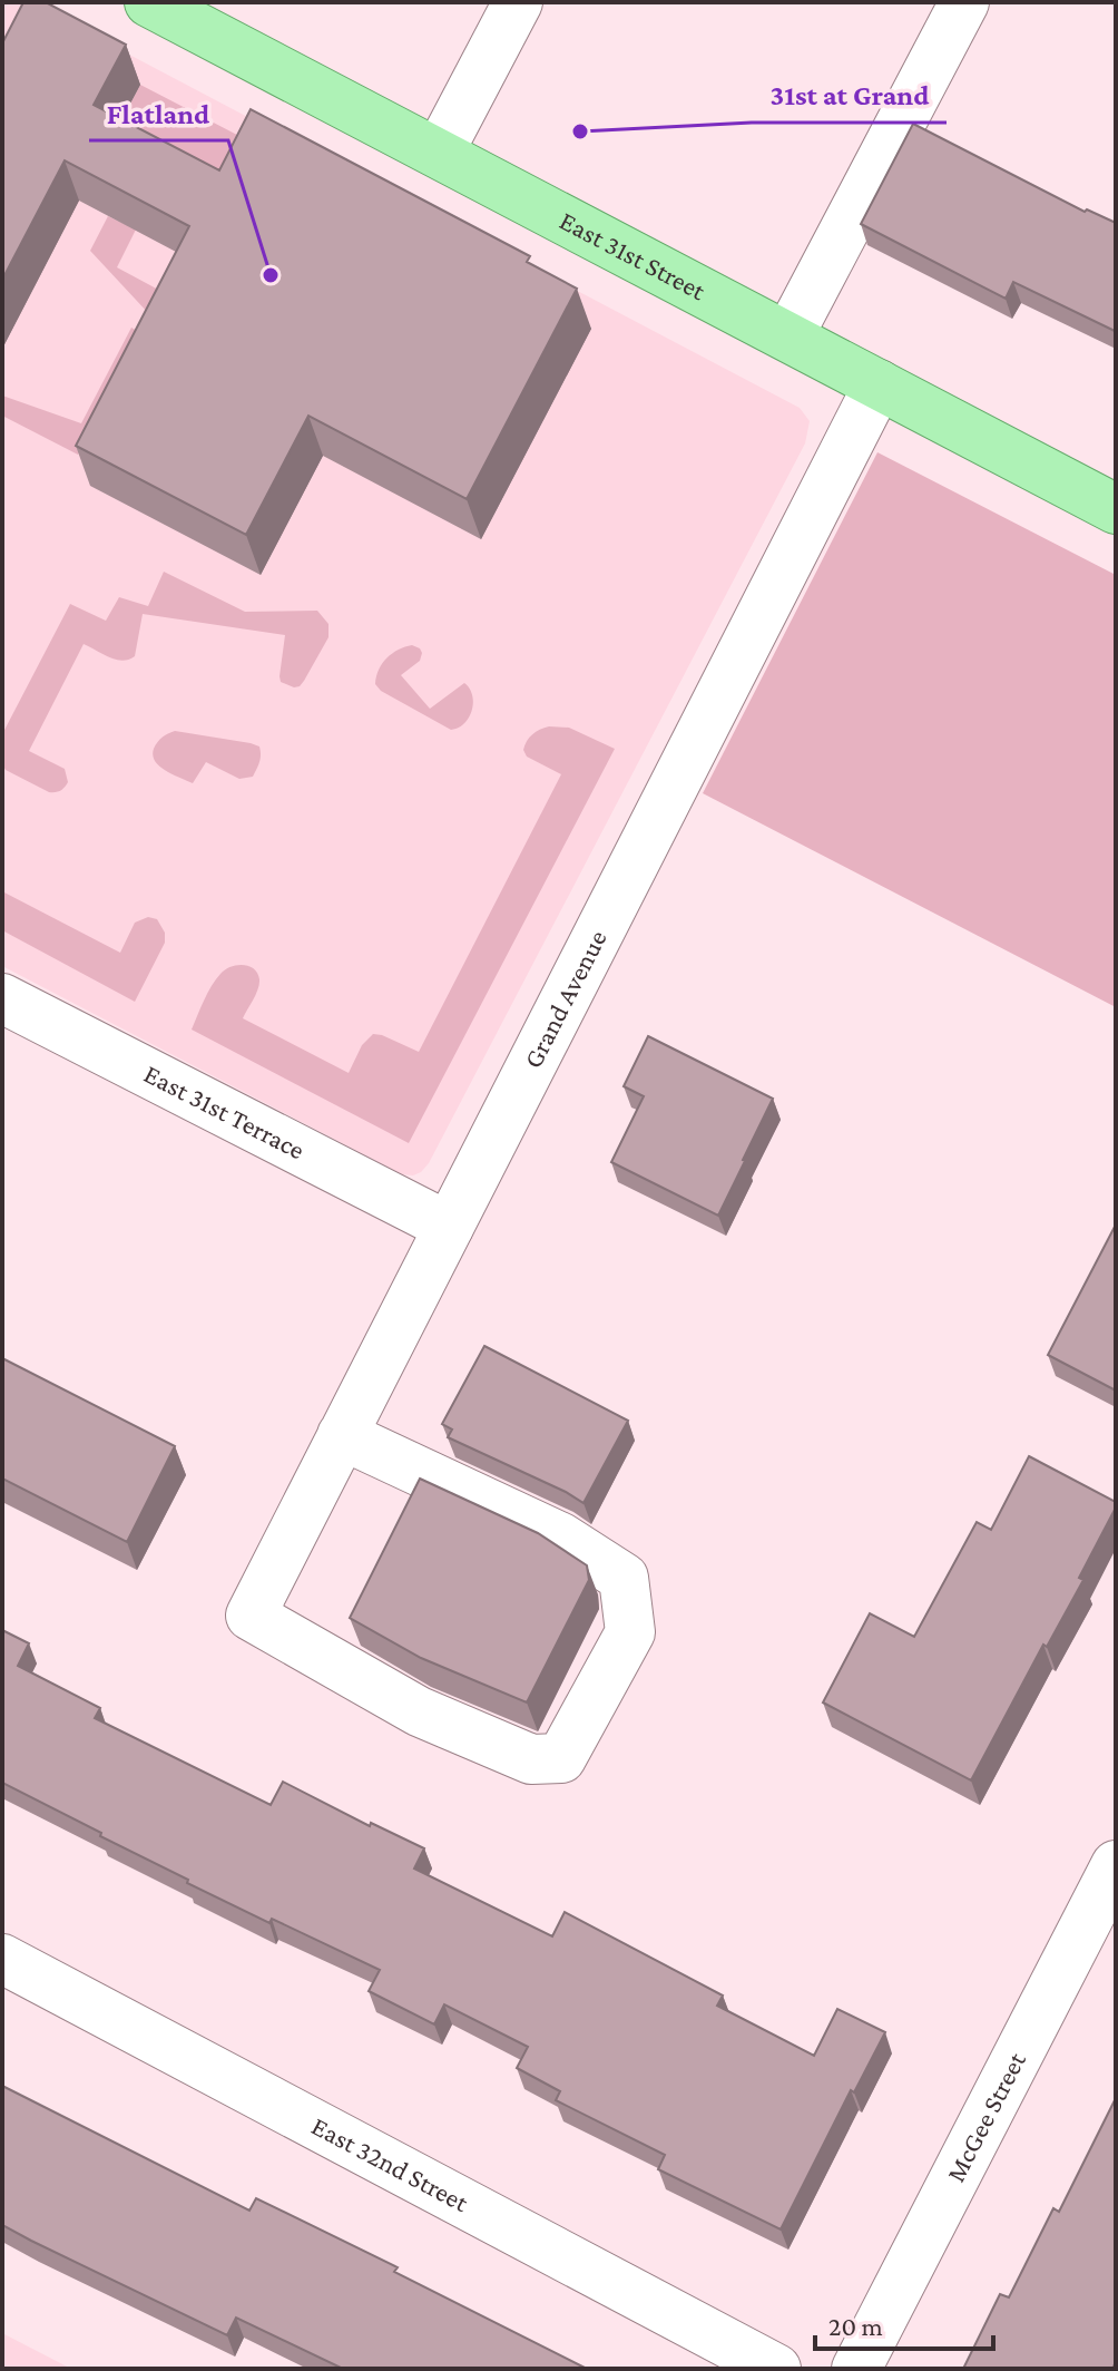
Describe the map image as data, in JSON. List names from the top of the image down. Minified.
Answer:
{"streets":{"main road":["East 31st Street"],"street":["Grand Avenue","East 31st Terrace","McGee Street","East 32nd Street"]},"crossings":[["East 31st Street","Grand Avenue"],["Grand Avenue","East 31st Terrace"]],"places":["31st at Grand","Flatland"],"scale_bar":"20 m"}
